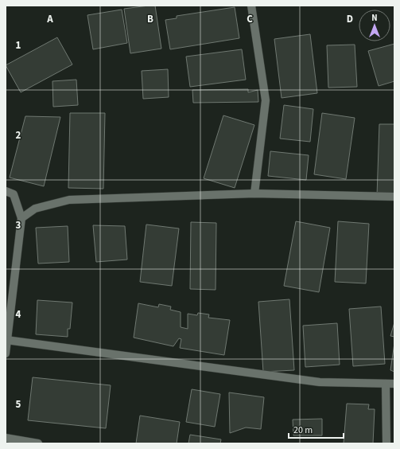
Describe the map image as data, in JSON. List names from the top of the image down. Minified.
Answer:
{"scale_bar":"20 m","north":"top","grid":{"columns":["A","B","C","D"],"rows":["1","2","3","4","5"]}}
